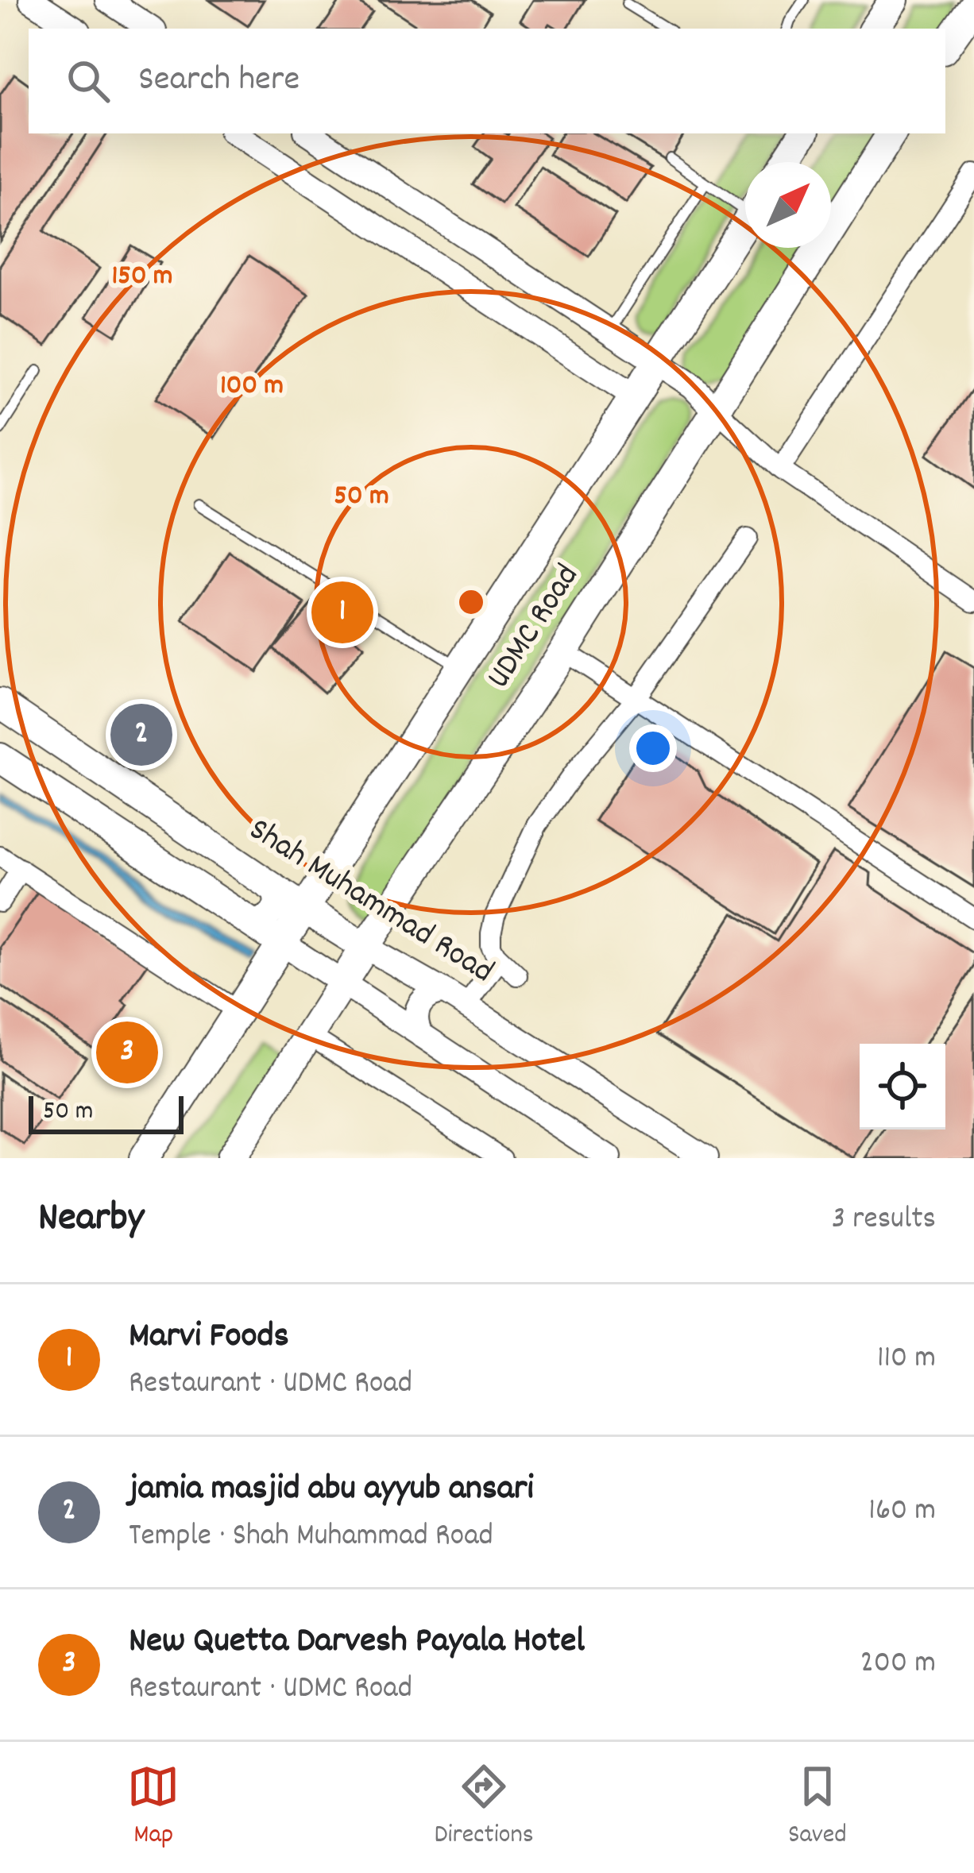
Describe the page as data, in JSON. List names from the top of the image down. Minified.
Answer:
{"streets":{"main road":["UDMC Road","Shah Muhammad Road"]},"crossings":[["UDMC Road","Shah Muhammad Road"]],"scale_bar":"50 m","north":"top right","page":{"search":"Search here","pins":["1","2","3"],"scale":"50 m","heading":["Nearby","3 results"],"list":[{"mark":"1","name":"Marvi Foods","note":"Restaurant · UDMC Road","value":"110 m"},{"mark":"2","name":"jamia masjid abu ayyub ansari","note":"Temple · Shah Muhammad Road","value":"160 m"},{"mark":"3","name":"New Quetta Darvesh Payala Hotel","note":"Restaurant · UDMC Road","value":"200 m"}],"nav":["Map","Directions","Saved"]},"rings":["150 m","100 m","50 m"]}
